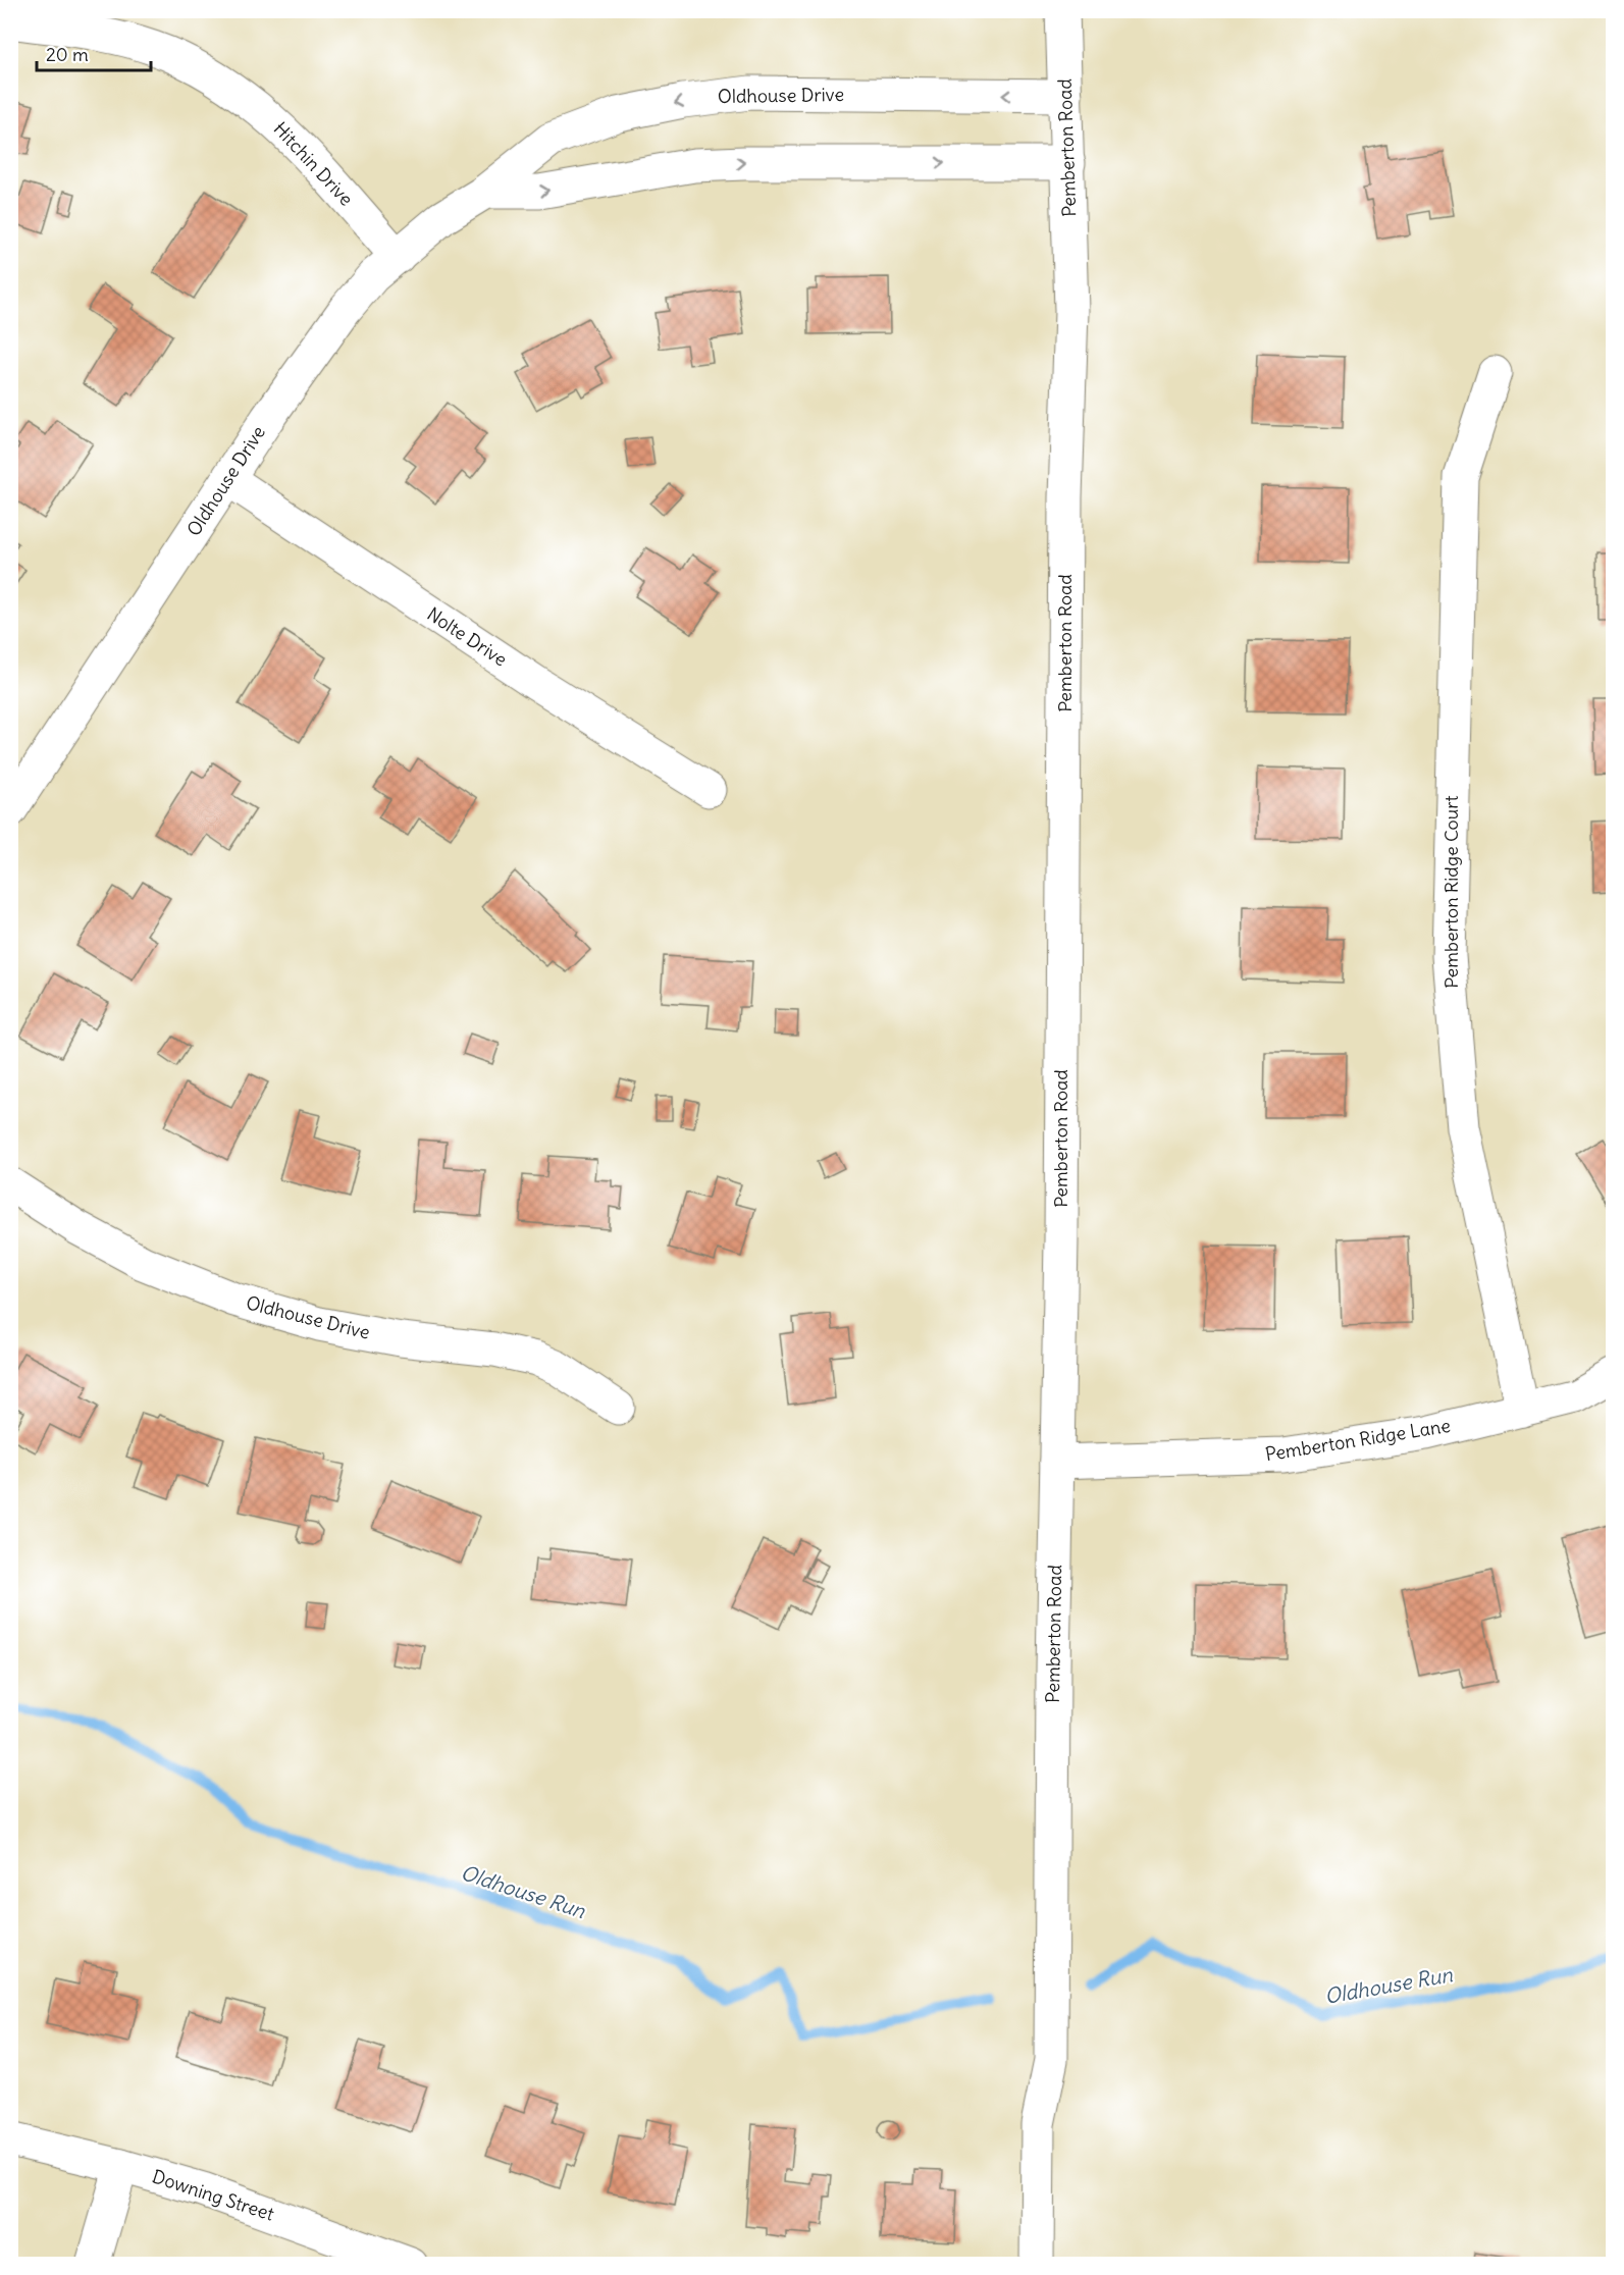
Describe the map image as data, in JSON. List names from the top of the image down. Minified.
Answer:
{"streets":{"street":["Oldhouse Drive","Pemberton Road","Hitchin Drive","Nolte Drive","Pemberton Ridge Court","Pemberton Ridge Lane","Downing Street"]},"crossings":[["Oldhouse Drive","Pemberton Road"],["Oldhouse Drive","Hitchin Drive"],["Oldhouse Drive","Nolte Drive"],["Pemberton Road","Pemberton Ridge Lane"],["Pemberton Ridge Court","Pemberton Ridge Lane"]],"water":["Oldhouse Run"],"scale_bar":"20 m"}
